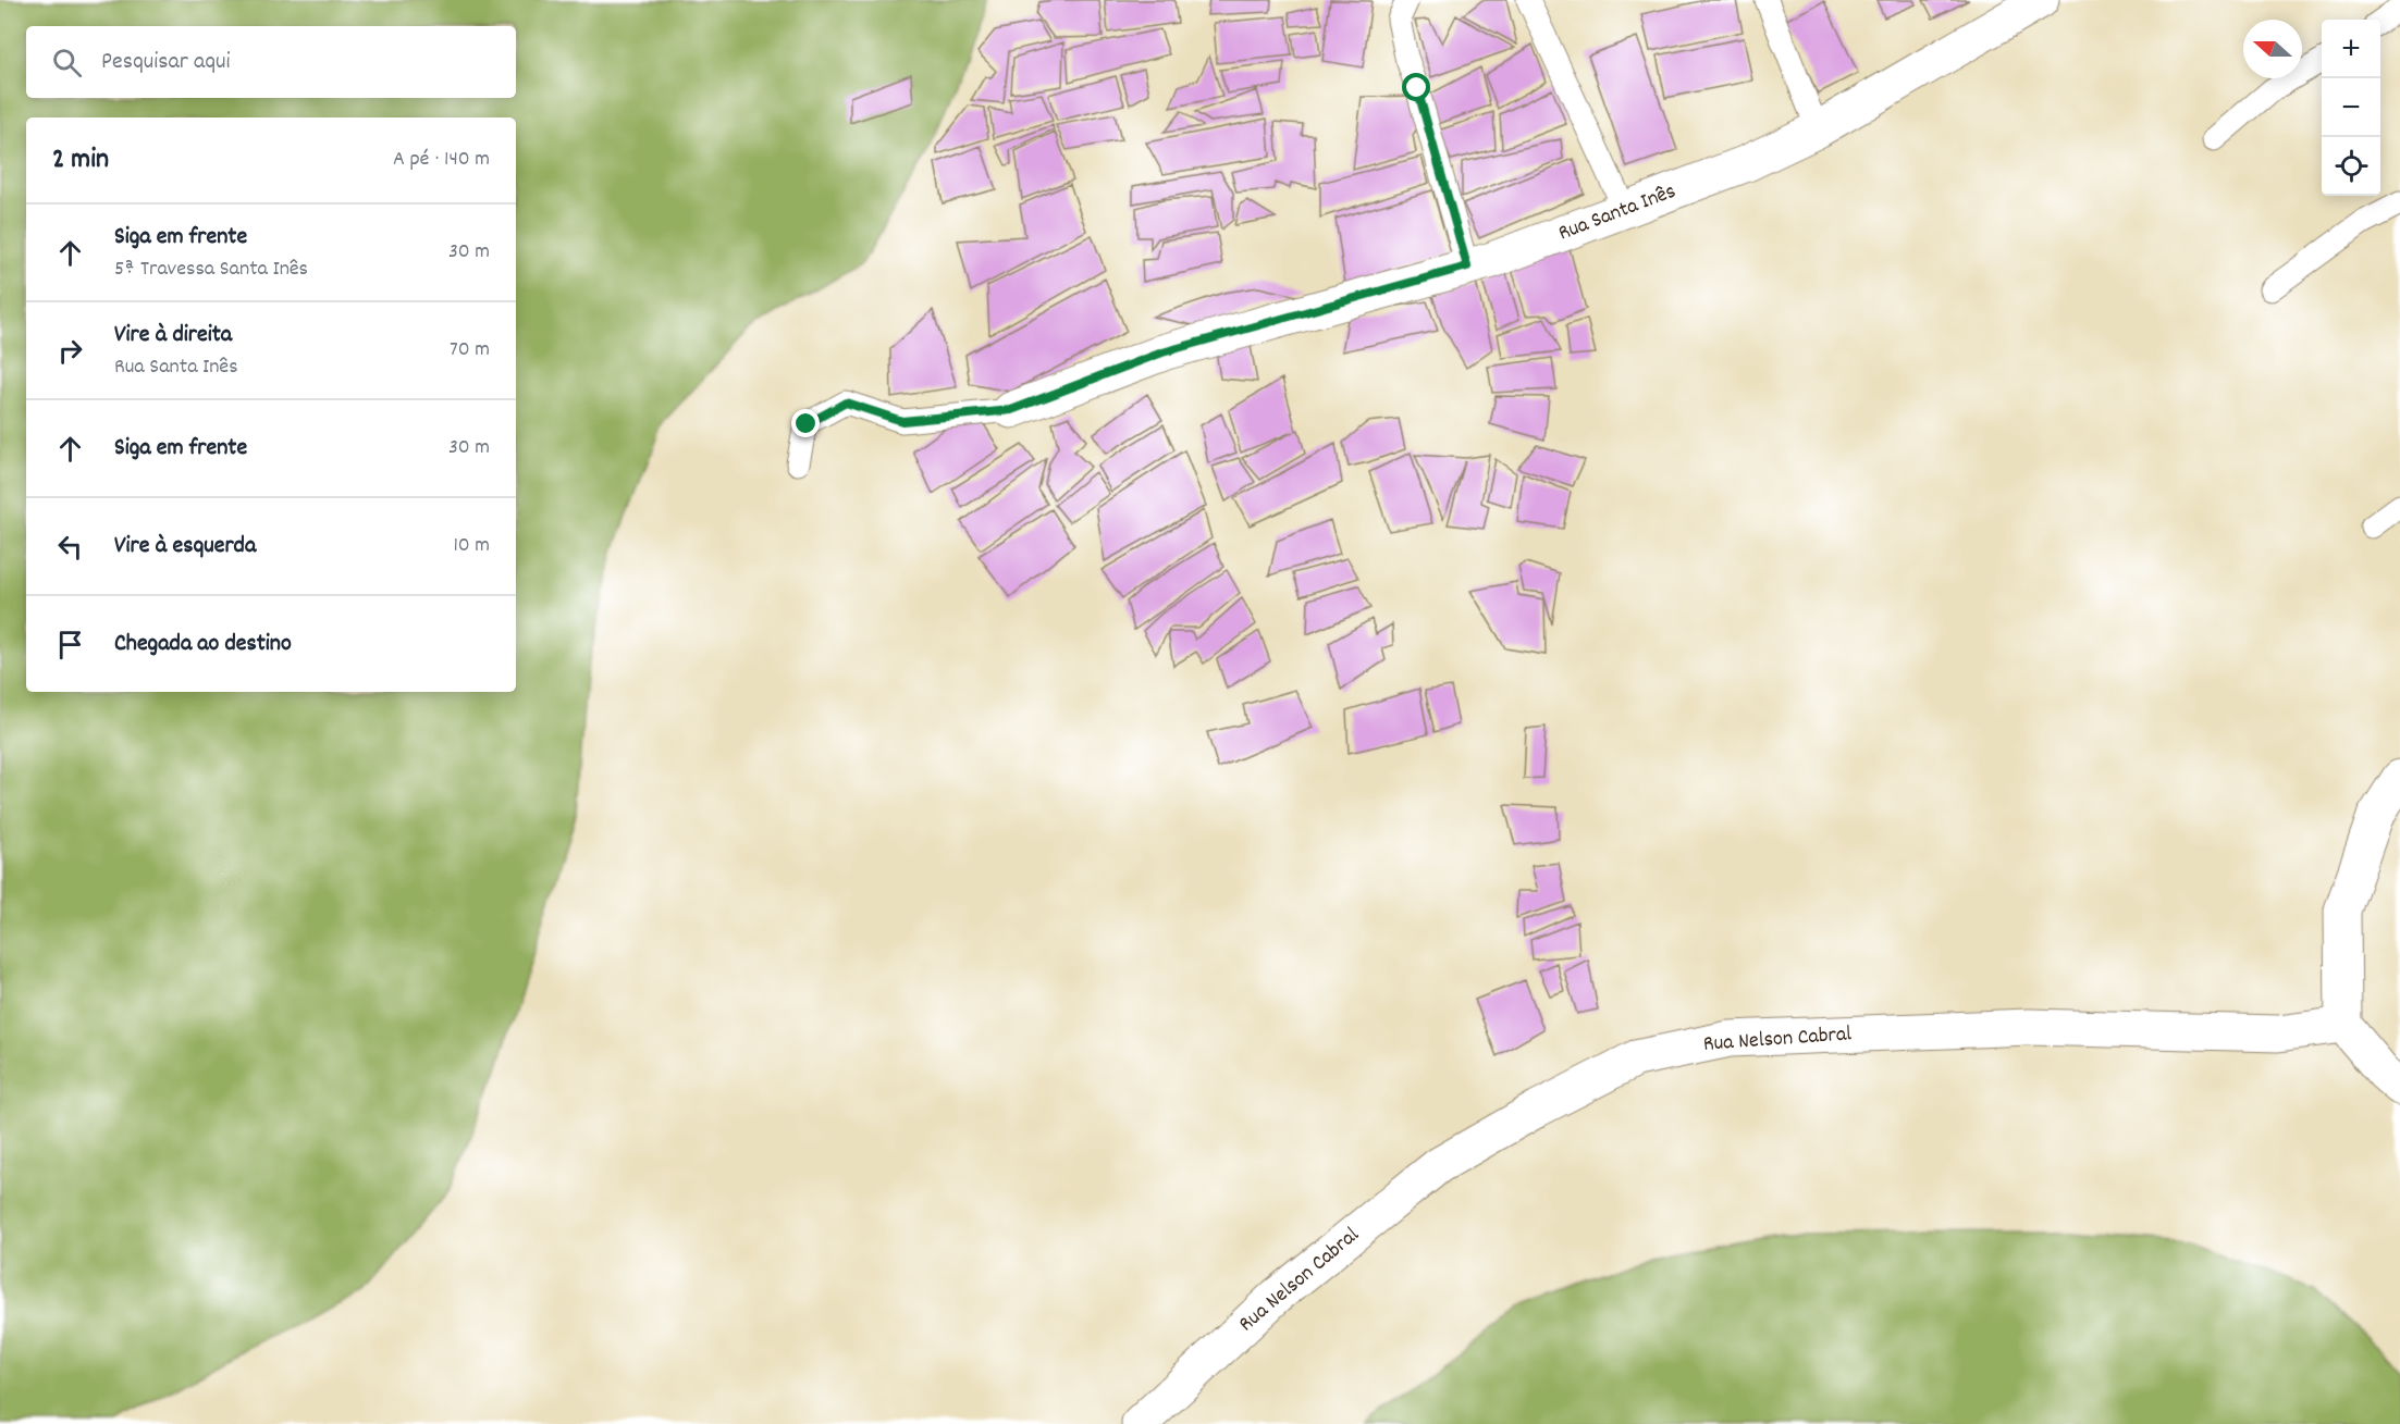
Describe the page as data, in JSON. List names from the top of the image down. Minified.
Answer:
{"streets":{"street":["Rua Santa Inês","Rua Nelson Cabral"]},"north":"left","page":{"map_buttons":["+","−"],"search":"Pesquisar aqui","heading":["2 min","A pé · 140 m"],"list":[["Siga em frente","5ª Travessa Santa Inês","30 m"],["Vire à direita","Rua Santa Inês","70 m"],["Siga em frente","30 m"],["Vire à esquerda","10 m"],"Chegada ao destino"]}}
